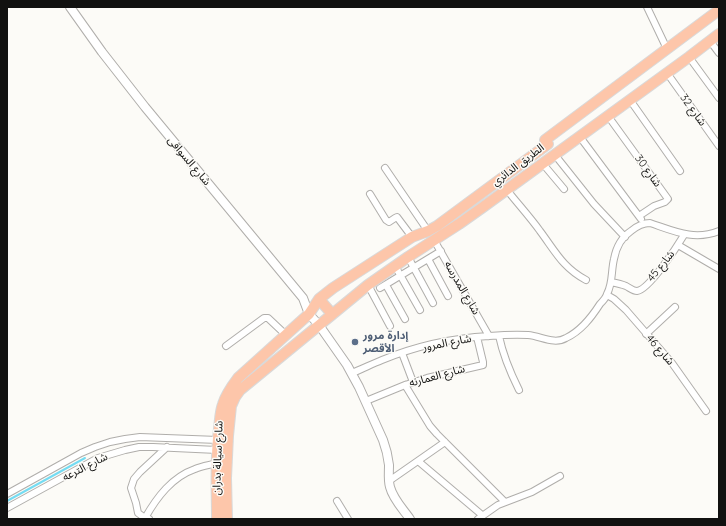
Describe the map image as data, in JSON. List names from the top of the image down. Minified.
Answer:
{"streets":{"main road":["الطريق الدائري","شارع سيالة بدران"],"street":["شارع 32","شارع السواقى","شارع 30","شارع 45","شارع المدرسه","شارع المرور","شارع 46","شارع العمارنه","شارع الترعه"]},"crossings":[["شارع 32","الطريق الدائري"],["شارع السواقى","الطريق الدائري"],["شارع السواقى","شارع المرور"],["شارع السواقى","شارع العمارنه"],["شارع السواقى","شارع سيالة بدران"],["الطريق الدائري","شارع 30"],["الطريق الدائري","شارع المدرسه"],["الطريق الدائري","شارع سيالة بدران"],["شارع 45","شارع المرور"],["شارع المدرسه","شارع المرور"],["شارع المرور","شارع 46"],["شارع المرور","شارع العمارنه"],["شارع سيالة بدران","شارع الترعه"]],"places":["إدارة مرور الأقصر"]}
